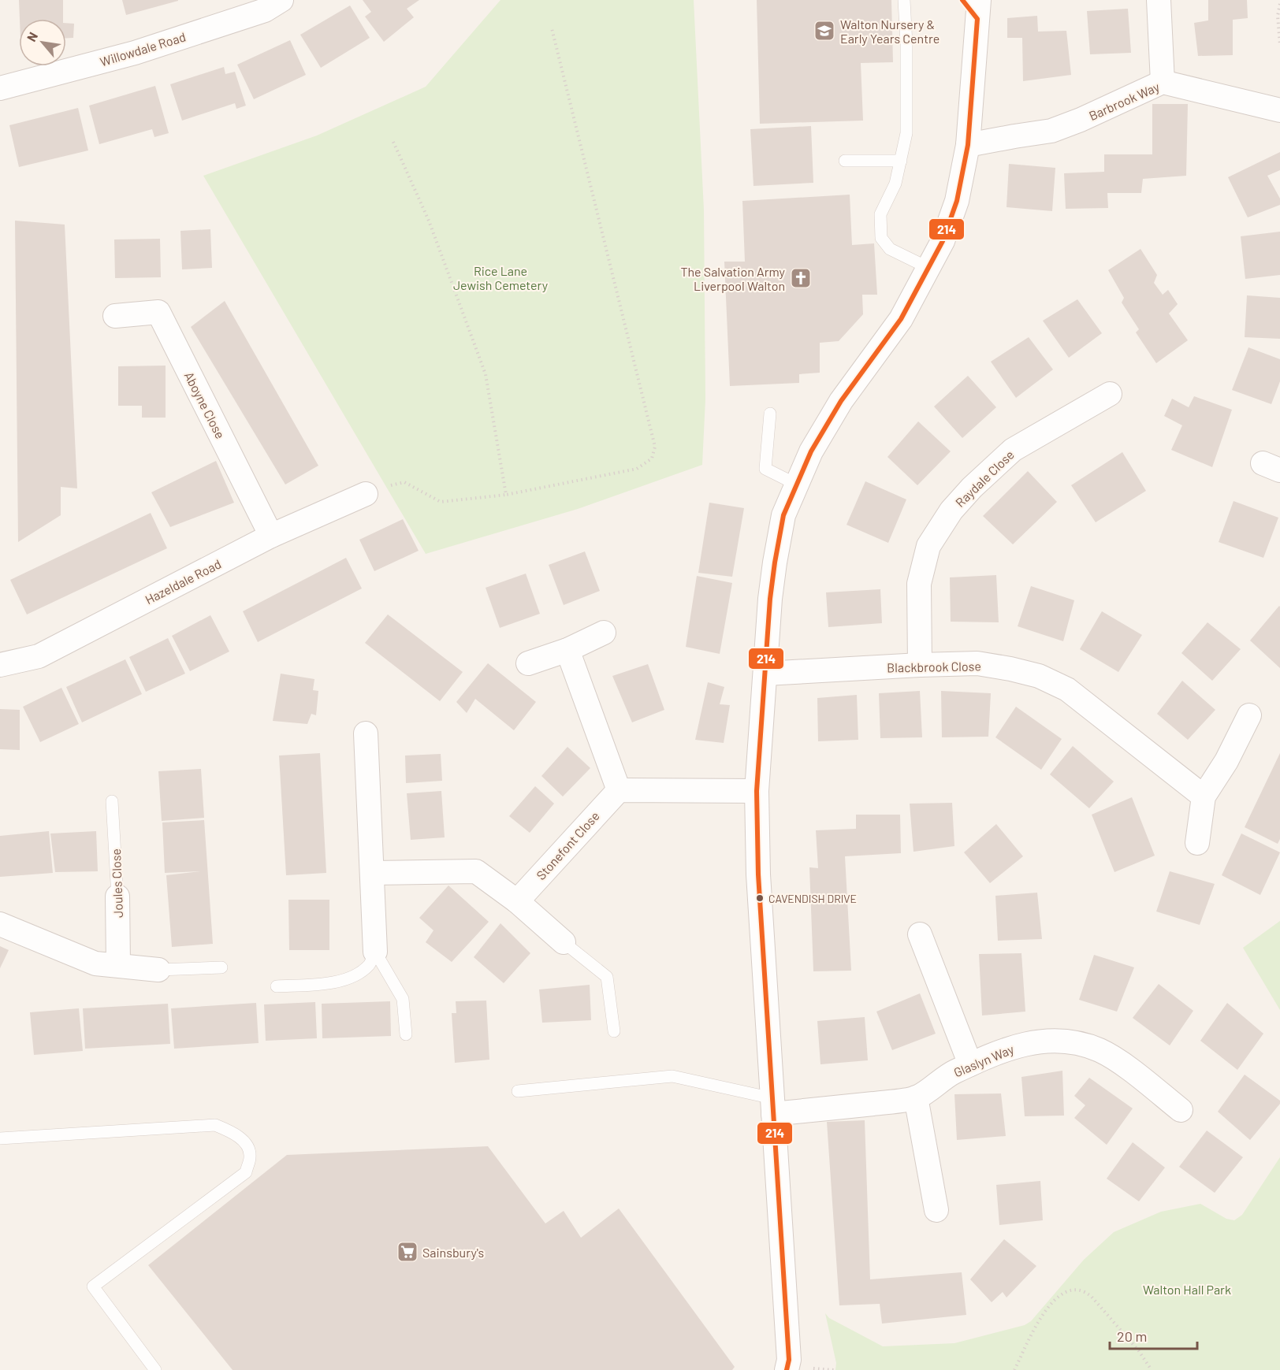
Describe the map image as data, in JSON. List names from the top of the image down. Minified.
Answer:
{"streets":{"street":["Willowdale Road","Barbrook Way","Aboyne Close","Raydale Close","Hazeldale Road","Blackbrook Close","Stonefont Close","Joules Close","Glaslyn Way"]},"crossings":[["Aboyne Close","Hazeldale Road"],["Raydale Close","Blackbrook Close"]],"parks":["Rice Lane Jewish Cemetery","Walton Hall Park"],"places":{"school or university":["Walton Nursery & Early Years Centre"],"church":["The Salvation Army Liverpool Walton"],"other":["CAVENDISH DRIVE"],"supermarket":["Sainsbury's"]},"lines":["transit line 214"],"scale_bar":"20 m","north":"top left"}
